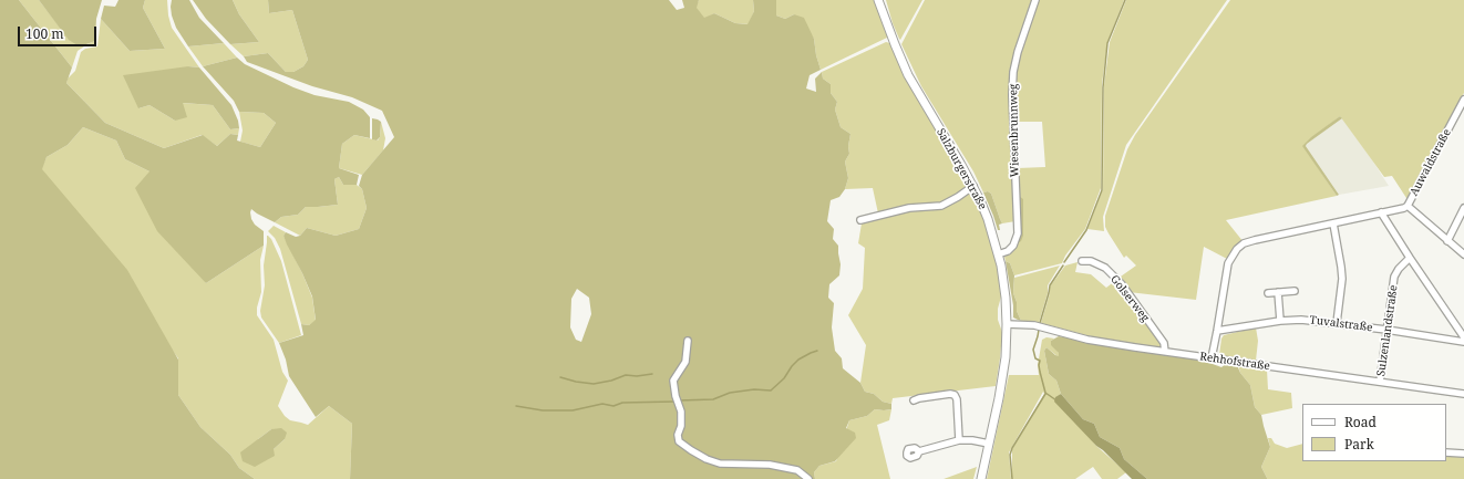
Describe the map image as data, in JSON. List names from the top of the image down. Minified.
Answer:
{"streets":{"main road":["Salzburgerstraße"],"street":["Wiesenbrunnweg","Auwaldstraße","Golserweg","Tuvalstraße","Sulzenlandstraße","Rehhofstraße"]},"crossings":[["Wiesenbrunnweg","Salzburgerstraße"],["Auwaldstraße","Tuvalstraße"],["Auwaldstraße","Rehhofstraße"],["Salzburgerstraße","Rehhofstraße"],["Golserweg","Rehhofstraße"],["Tuvalstraße","Sulzenlandstraße"],["Sulzenlandstraße","Rehhofstraße"]],"legend":["Road","Park"],"scale_bar":"100 m"}
